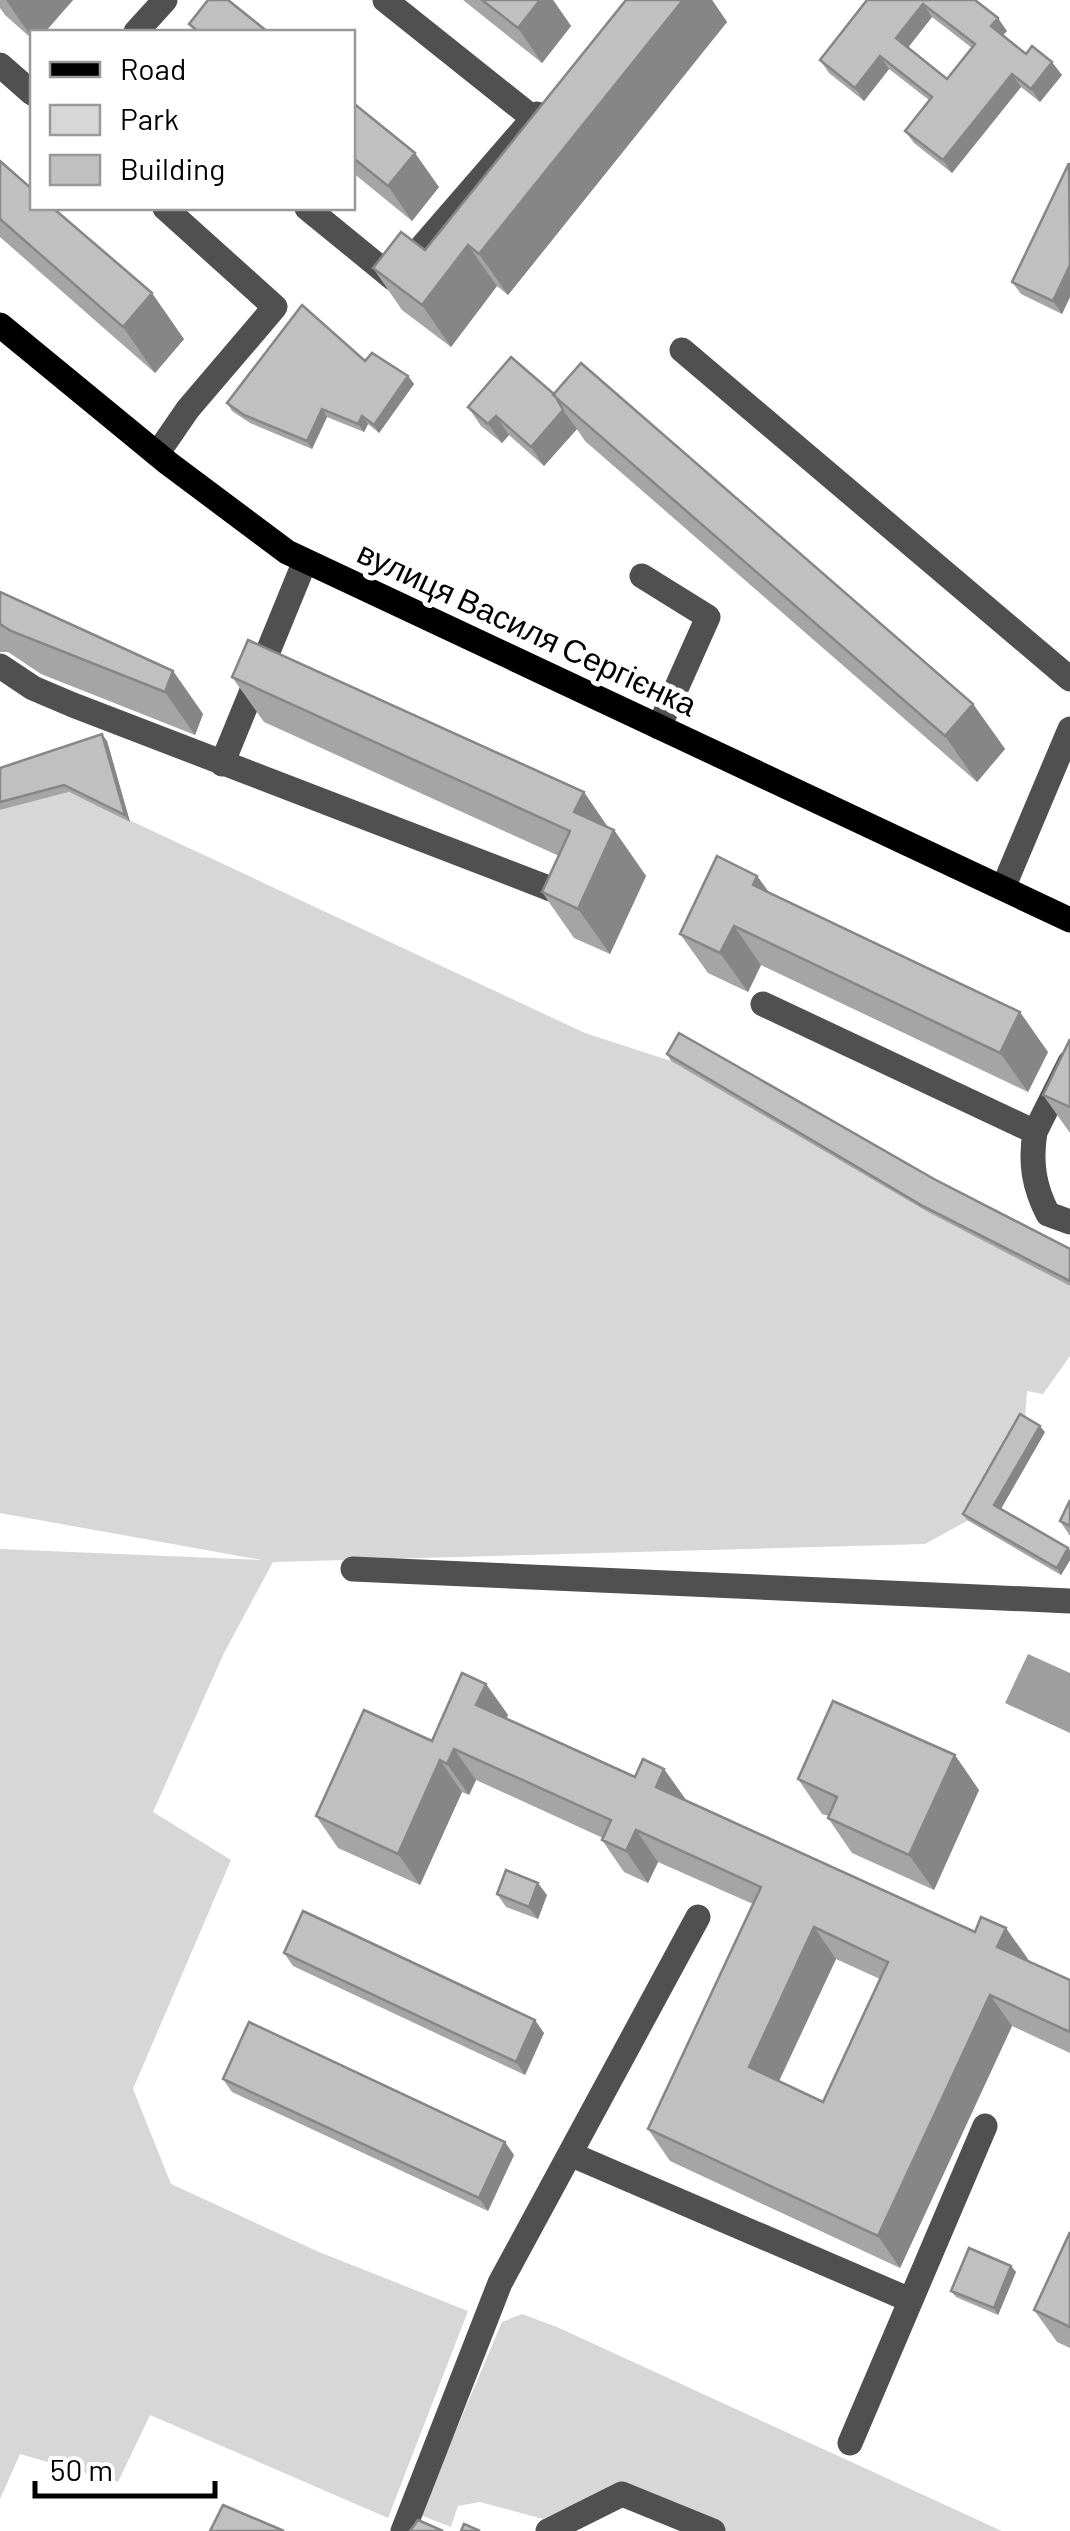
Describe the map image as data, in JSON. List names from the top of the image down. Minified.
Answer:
{"streets":{"main road":["вулиця Василя Сергієнка"]},"legend":["Road","Park","Building"],"scale_bar":"50 m"}
